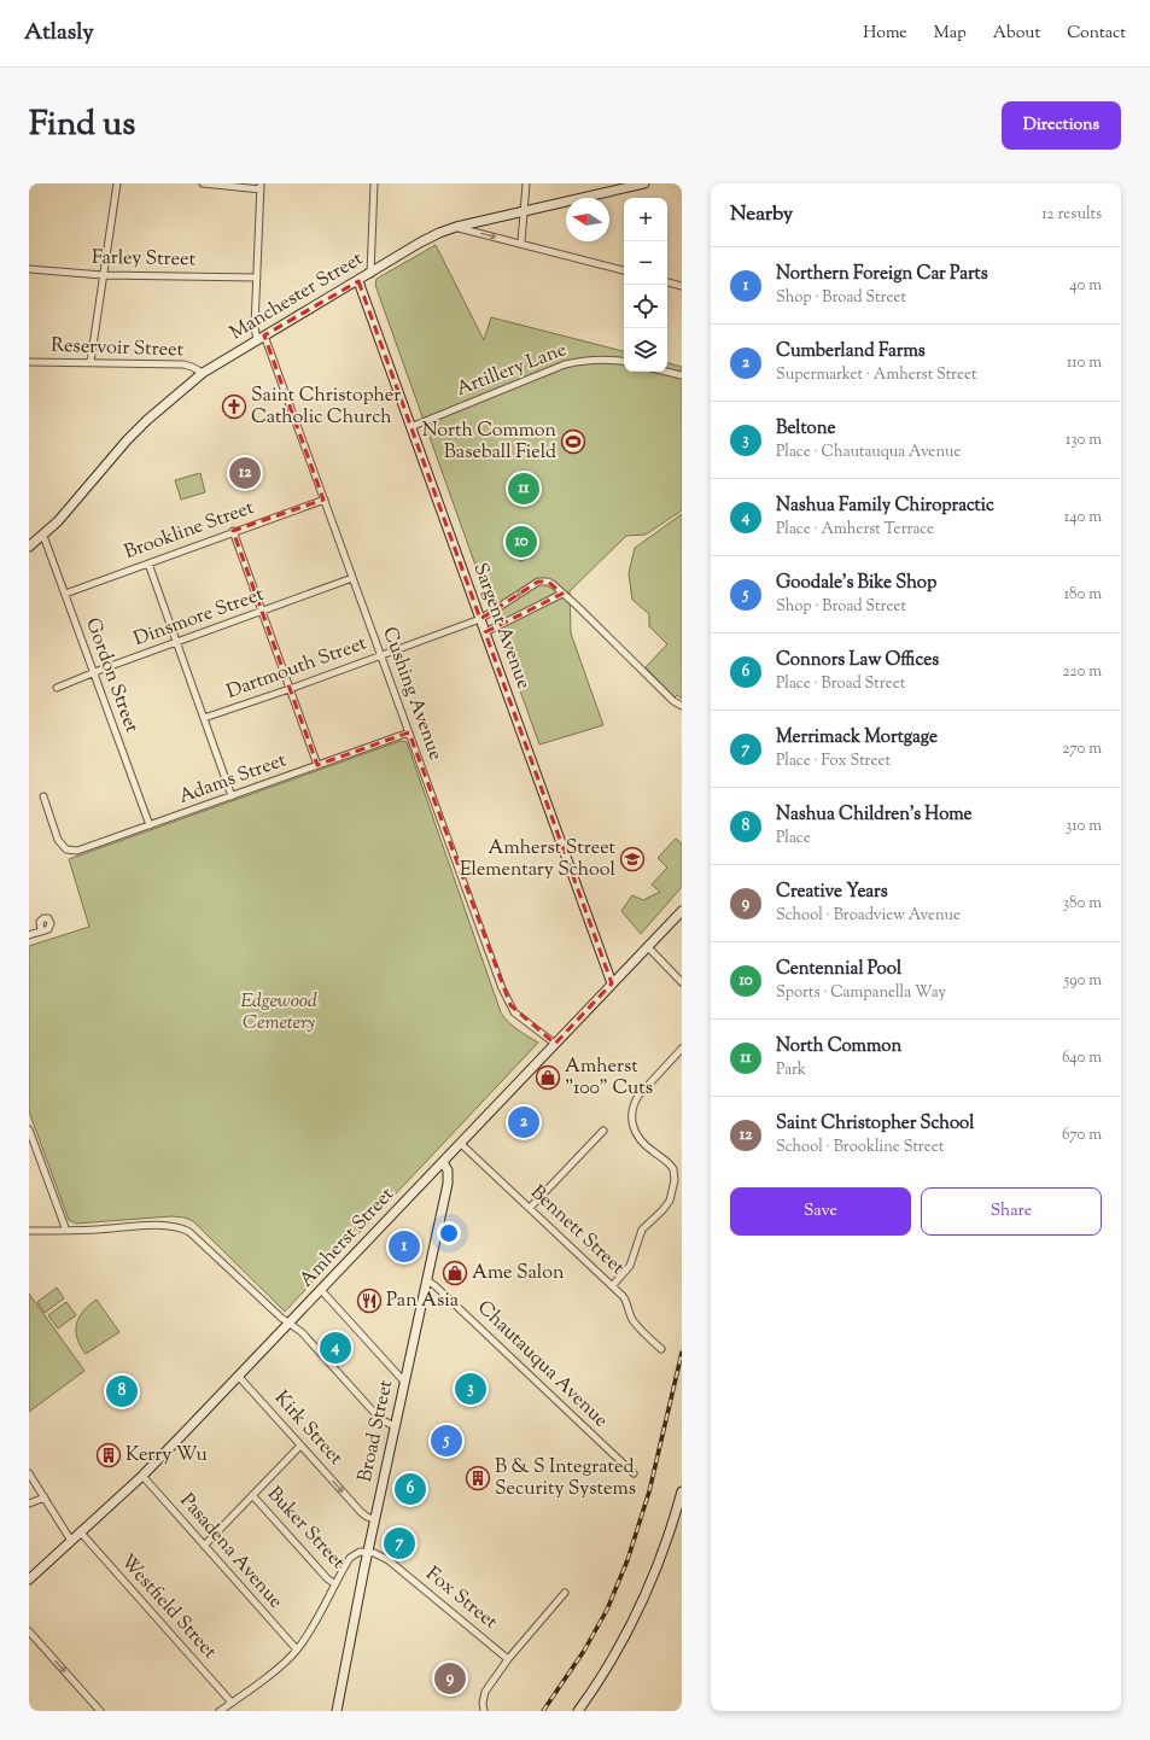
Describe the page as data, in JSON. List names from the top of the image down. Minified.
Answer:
{"streets":{"main road":["Manchester Street","Sargent Avenue","Amherst Street","Broad Street"],"street":["Farley Street","Reservoir Street","Artillery Lane","Brookline Street","Dinsmore Street","Dartmouth Street","Gordon Street","Cushing Avenue","Adams Street","Bennett Street","Chautauqua Avenue","Kirk Street","Buker Street","Pasadena Avenue","Fox Street","Westfield Street"]},"crossings":[["Farley Street","Cushing Avenue"],["Manchester Street","Reservoir Street"],["Manchester Street","Sargent Avenue"],["Manchester Street","Gordon Street"],["Manchester Street","Cushing Avenue"],["Artillery Lane","Sargent Avenue"],["Brookline Street","Gordon Street"],["Brookline Street","Cushing Avenue"],["Dinsmore Street","Gordon Street"],["Dinsmore Street","Cushing Avenue"],["Sargent Avenue","Dartmouth Street"],["Sargent Avenue","Amherst Street"],["Dartmouth Street","Cushing Avenue"],["Gordon Street","Adams Street"],["Cushing Avenue","Adams Street"],["Cushing Avenue","Amherst Street"],["Bennett Street","Amherst Street"],["Amherst Street","Kirk Street"],["Amherst Street","Broad Street"],["Amherst Street","Pasadena Avenue"],["Amherst Street","Westfield Street"],["Chautauqua Avenue","Broad Street"],["Kirk Street","Broad Street"],["Broad Street","Fox Street"]],"one_way":["Kirk Street"],"parks":["Edgewood Cemetery"],"places":{"church":["Saint Christopher Catholic Church"],"sports":["North Common Baseball Field"],"school or university":["Amherst Street Elementary School"],"shop":["Amherst \"100\" Cuts","Ame Salon"],"restaurant":["Pan Asia"],"building":["Kerry Wu","B & S Integrated Security Systems"]},"north":"left","page":{"header":"Atlasly","nav":["Home","Map","About","Contact"],"title":"Find us","buttons":["Directions",["Save","Share"]],"heading":["Nearby","12 results"],"map_buttons":["+","−"],"list":[{"mark":"1","name":"Northern Foreign Car Parts","note":"Shop · Broad Street","value":"40 m"},{"mark":"2","name":"Cumberland Farms","note":"Supermarket · Amherst Street","value":"110 m"},{"mark":"3","name":"Beltone","note":"Place · Chautauqua Avenue","value":"130 m"},{"mark":"4","name":"Nashua Family Chiropractic","note":"Place · Amherst Terrace","value":"140 m"},{"mark":"5","name":"Goodale's Bike Shop","note":"Shop · Broad Street","value":"180 m"},{"mark":"6","name":"Connors Law Offices","note":"Place · Broad Street","value":"220 m"},{"mark":"7","name":"Merrimack Mortgage","note":"Place · Fox Street","value":"270 m"},{"mark":"8","name":"Nashua Children's Home","note":"Place","value":"310 m"},{"mark":"9","name":"Creative Years","note":"School · Broadview Avenue","value":"380 m"},{"mark":"10","name":"Centennial Pool","note":"Sports · Campanella Way","value":"590 m"},{"mark":"11","name":"North Common","note":"Park","value":"640 m"},{"mark":"12","name":"Saint Christopher School","note":"School · Brookline Street","value":"670 m"}],"pins":["12","11","10","2","1","4","3","8","5","6","7","9"]}}
